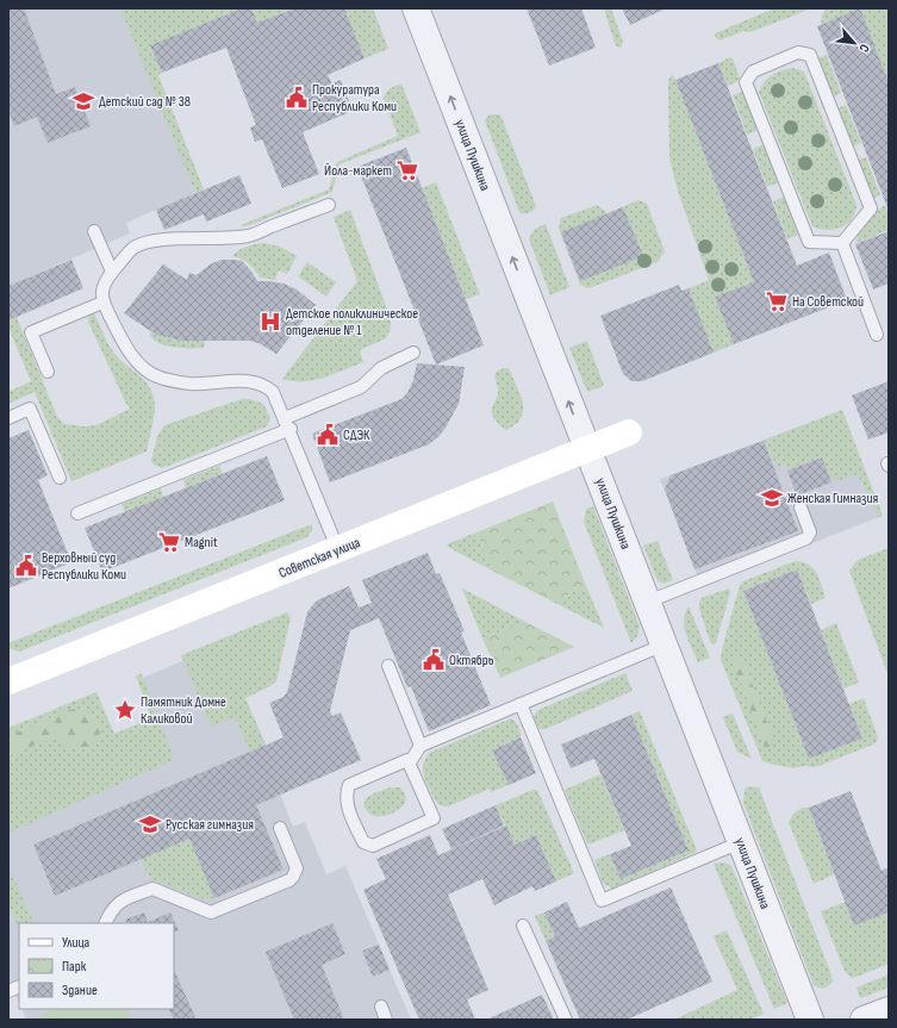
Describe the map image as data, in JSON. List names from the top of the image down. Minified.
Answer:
{"streets":{"main road":["Советская улица"],"street":["улица Пушкина"]},"crossings":[["улица Пушкина","Советская улица"]],"one_way":["улица Пушкина"],"places":{"public building":["Прокуратура Республики Коми","СДЭК","Верховный суд Республики Коми","Октябрь"],"school or university":["Детский сад № 38","Женская Гимназия","Русская гимназия"],"supermarket":["Йола-маркет","На Советской","Magnit"],"hospital":["Детское поликлиническое отделение № 1"],"place":["Памятник Домне Каликовой"]},"legend":["Улица","Парк","Здание"],"north":"bottom right"}
